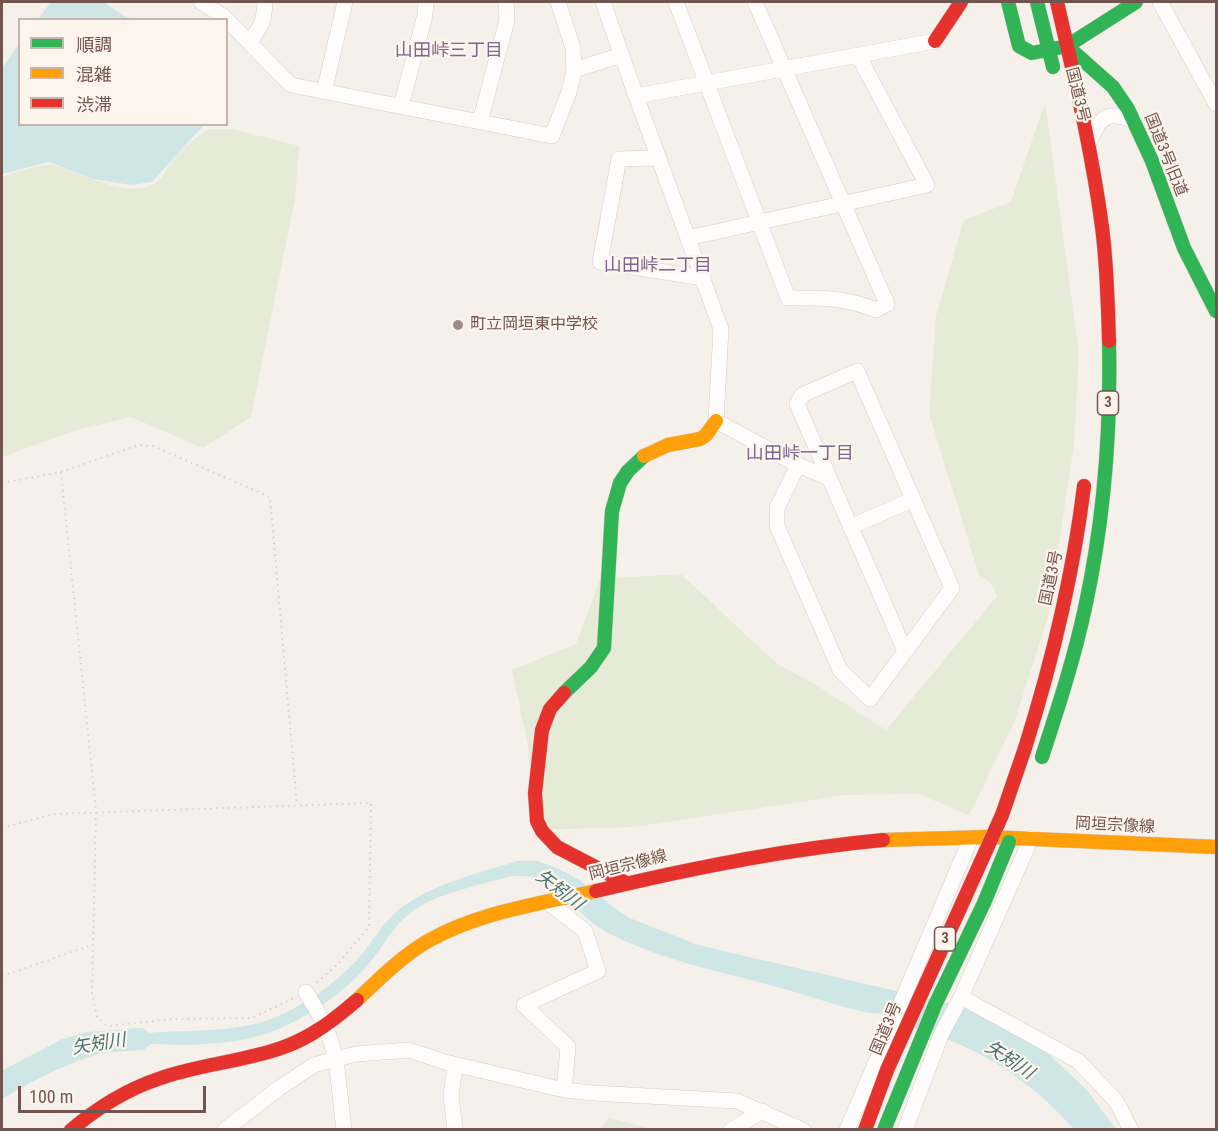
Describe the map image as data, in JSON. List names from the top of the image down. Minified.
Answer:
{"streets":{"main road":["国道3号","国道3号旧道","3","岡垣宗像線"]},"crossings":[["国道3号","国道3号旧道"]],"districts":["山田峠三丁目","山田峠二丁目","山田峠一丁目"],"water":["矢矧川"],"places":["町立岡垣東中学校"],"legend":["順調","混雑","渋滞"],"scale_bar":"100 m"}
